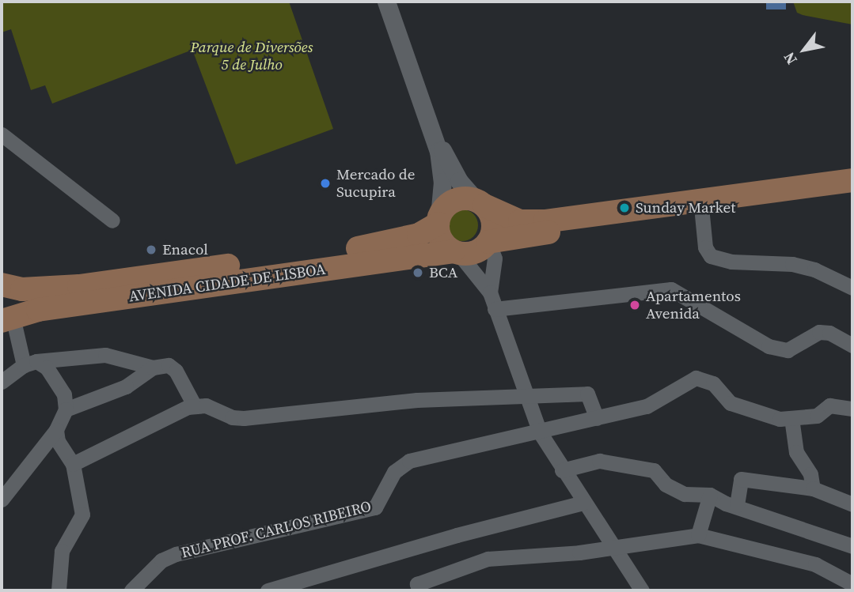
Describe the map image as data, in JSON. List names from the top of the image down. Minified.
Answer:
{"streets":{"main road":["AVENIDA CIDADE DE LISBOA"],"street":["RUA PROF. CARLOS RIBEIRO"]},"parks":["Parque de Diversões 5 de Julho"],"places":["Mercado de Sucupira","Sunday Market","Enacol","BCA","Apartamentos Avenida"],"north":"bottom left"}
